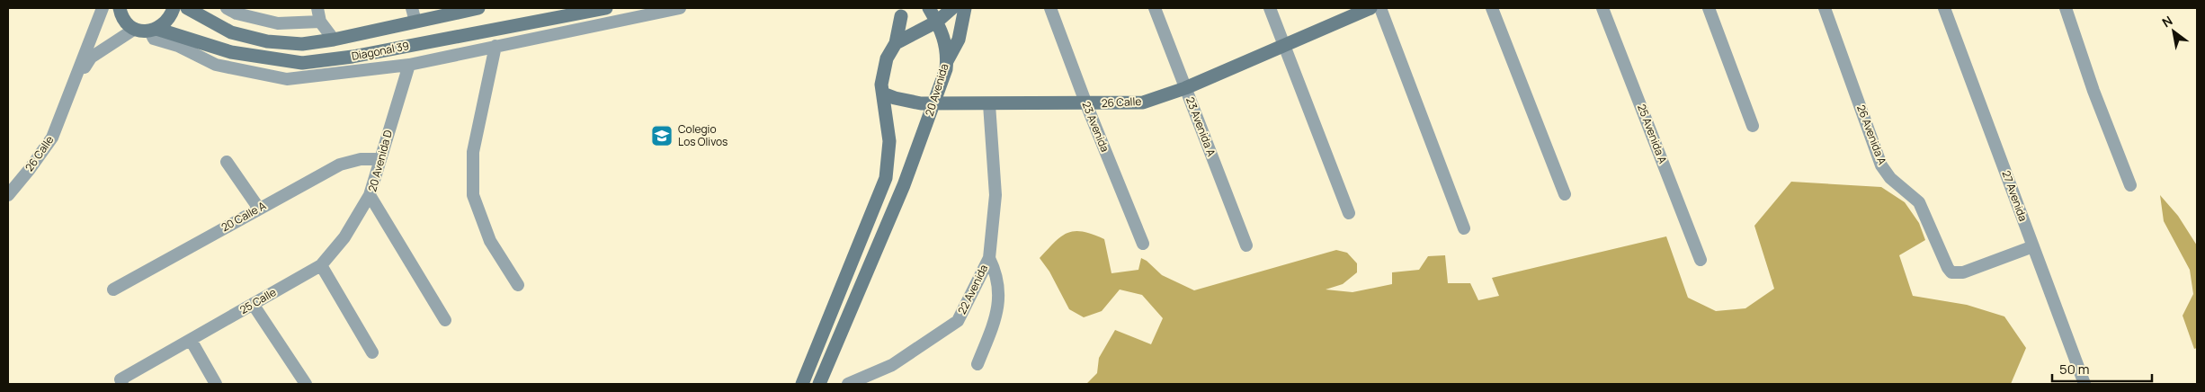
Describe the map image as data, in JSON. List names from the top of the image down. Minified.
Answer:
{"streets":{"main road":["Diagonal 39","20 Avenida","26 Calle"],"street":["23 Avenida","23 Avenida A","25 Avenida A","26 Avenida A","20 Avenida D","27 Avenida","20 Calle A","22 Avenida","25 Calle"]},"crossings":[["Diagonal 39","26 Calle"],["20 Avenida","26 Calle"],["26 Calle","23 Avenida"],["26 Calle","23 Avenida A"],["26 Calle","22 Avenida"],["26 Avenida A","27 Avenida"],["20 Avenida D","20 Calle A"],["20 Avenida D","25 Calle"]],"places":{"school or university":["Colegio Los Olivos"]},"scale_bar":"50 m","north":"top left"}
